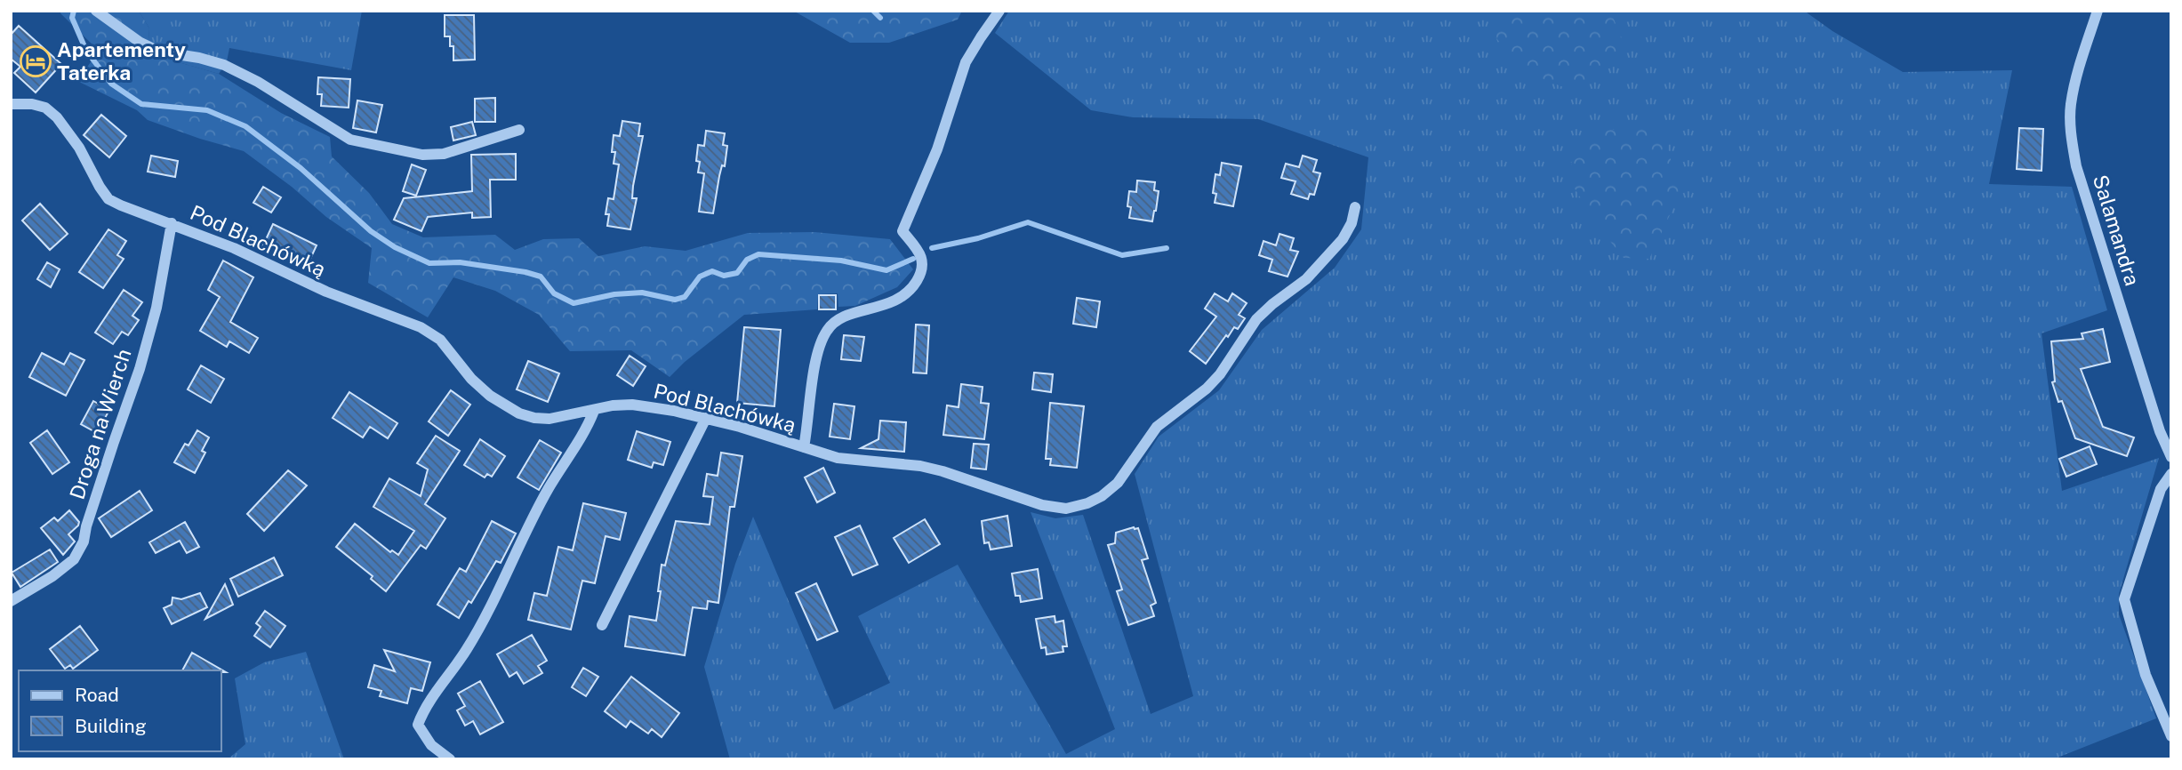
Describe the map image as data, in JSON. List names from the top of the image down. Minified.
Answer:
{"streets":{"street":["Salamandra","Pod Blachówką","Droga na Wierch"]},"crossings":[["Pod Blachówką","Droga na Wierch"]],"places":{"hotel":["Apartementy Taterka"]},"legend":["Road","Building"]}
